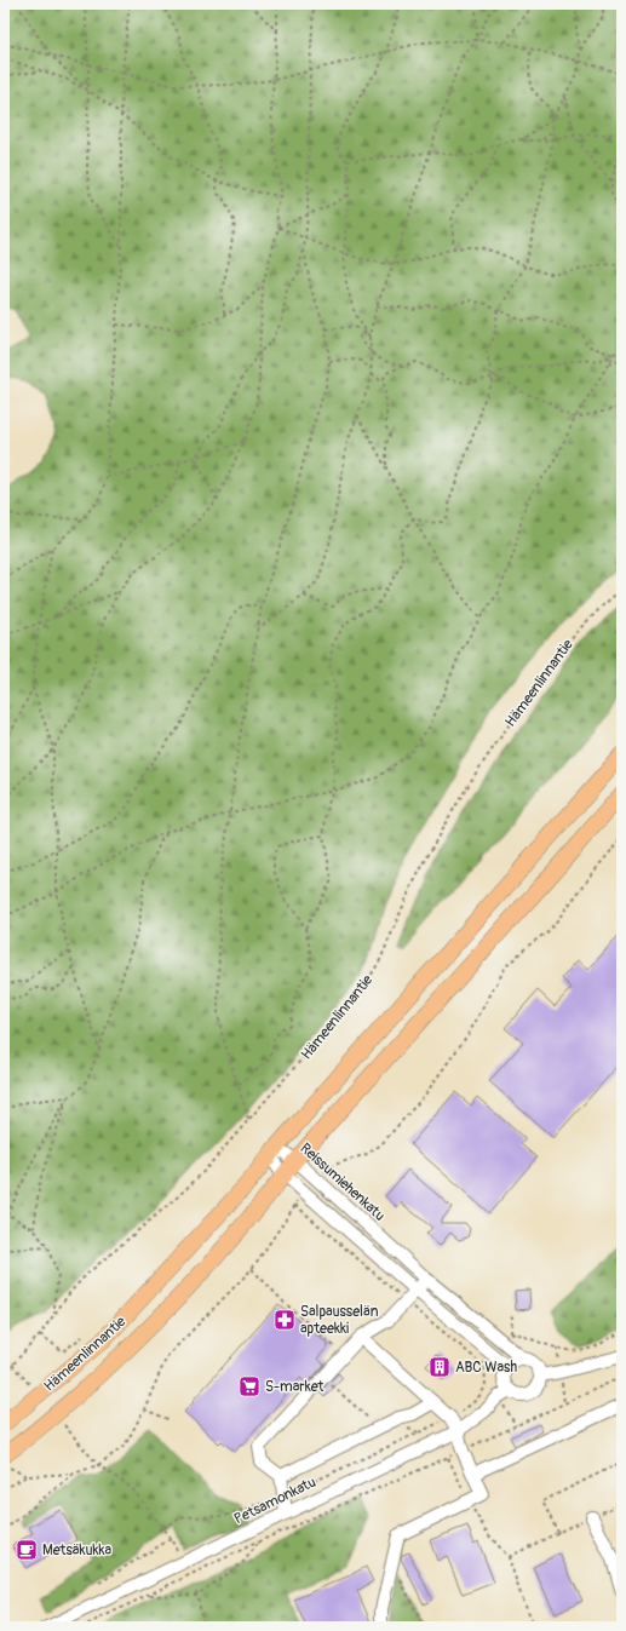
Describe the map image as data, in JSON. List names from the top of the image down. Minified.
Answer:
{"streets":{"main road":["Hämeenlinnantie"],"street":["Reissumiehenkatu","Petsamonkatu"]},"crossings":[["Hämeenlinnantie","Reissumiehenkatu"],["Reissumiehenkatu","Petsamonkatu"]],"places":{"pharmacy":["Salpausselän apteekki"],"building":["ABC Wash"],"supermarket":["S-market"],"cafe":["Metsäkukka"]}}
